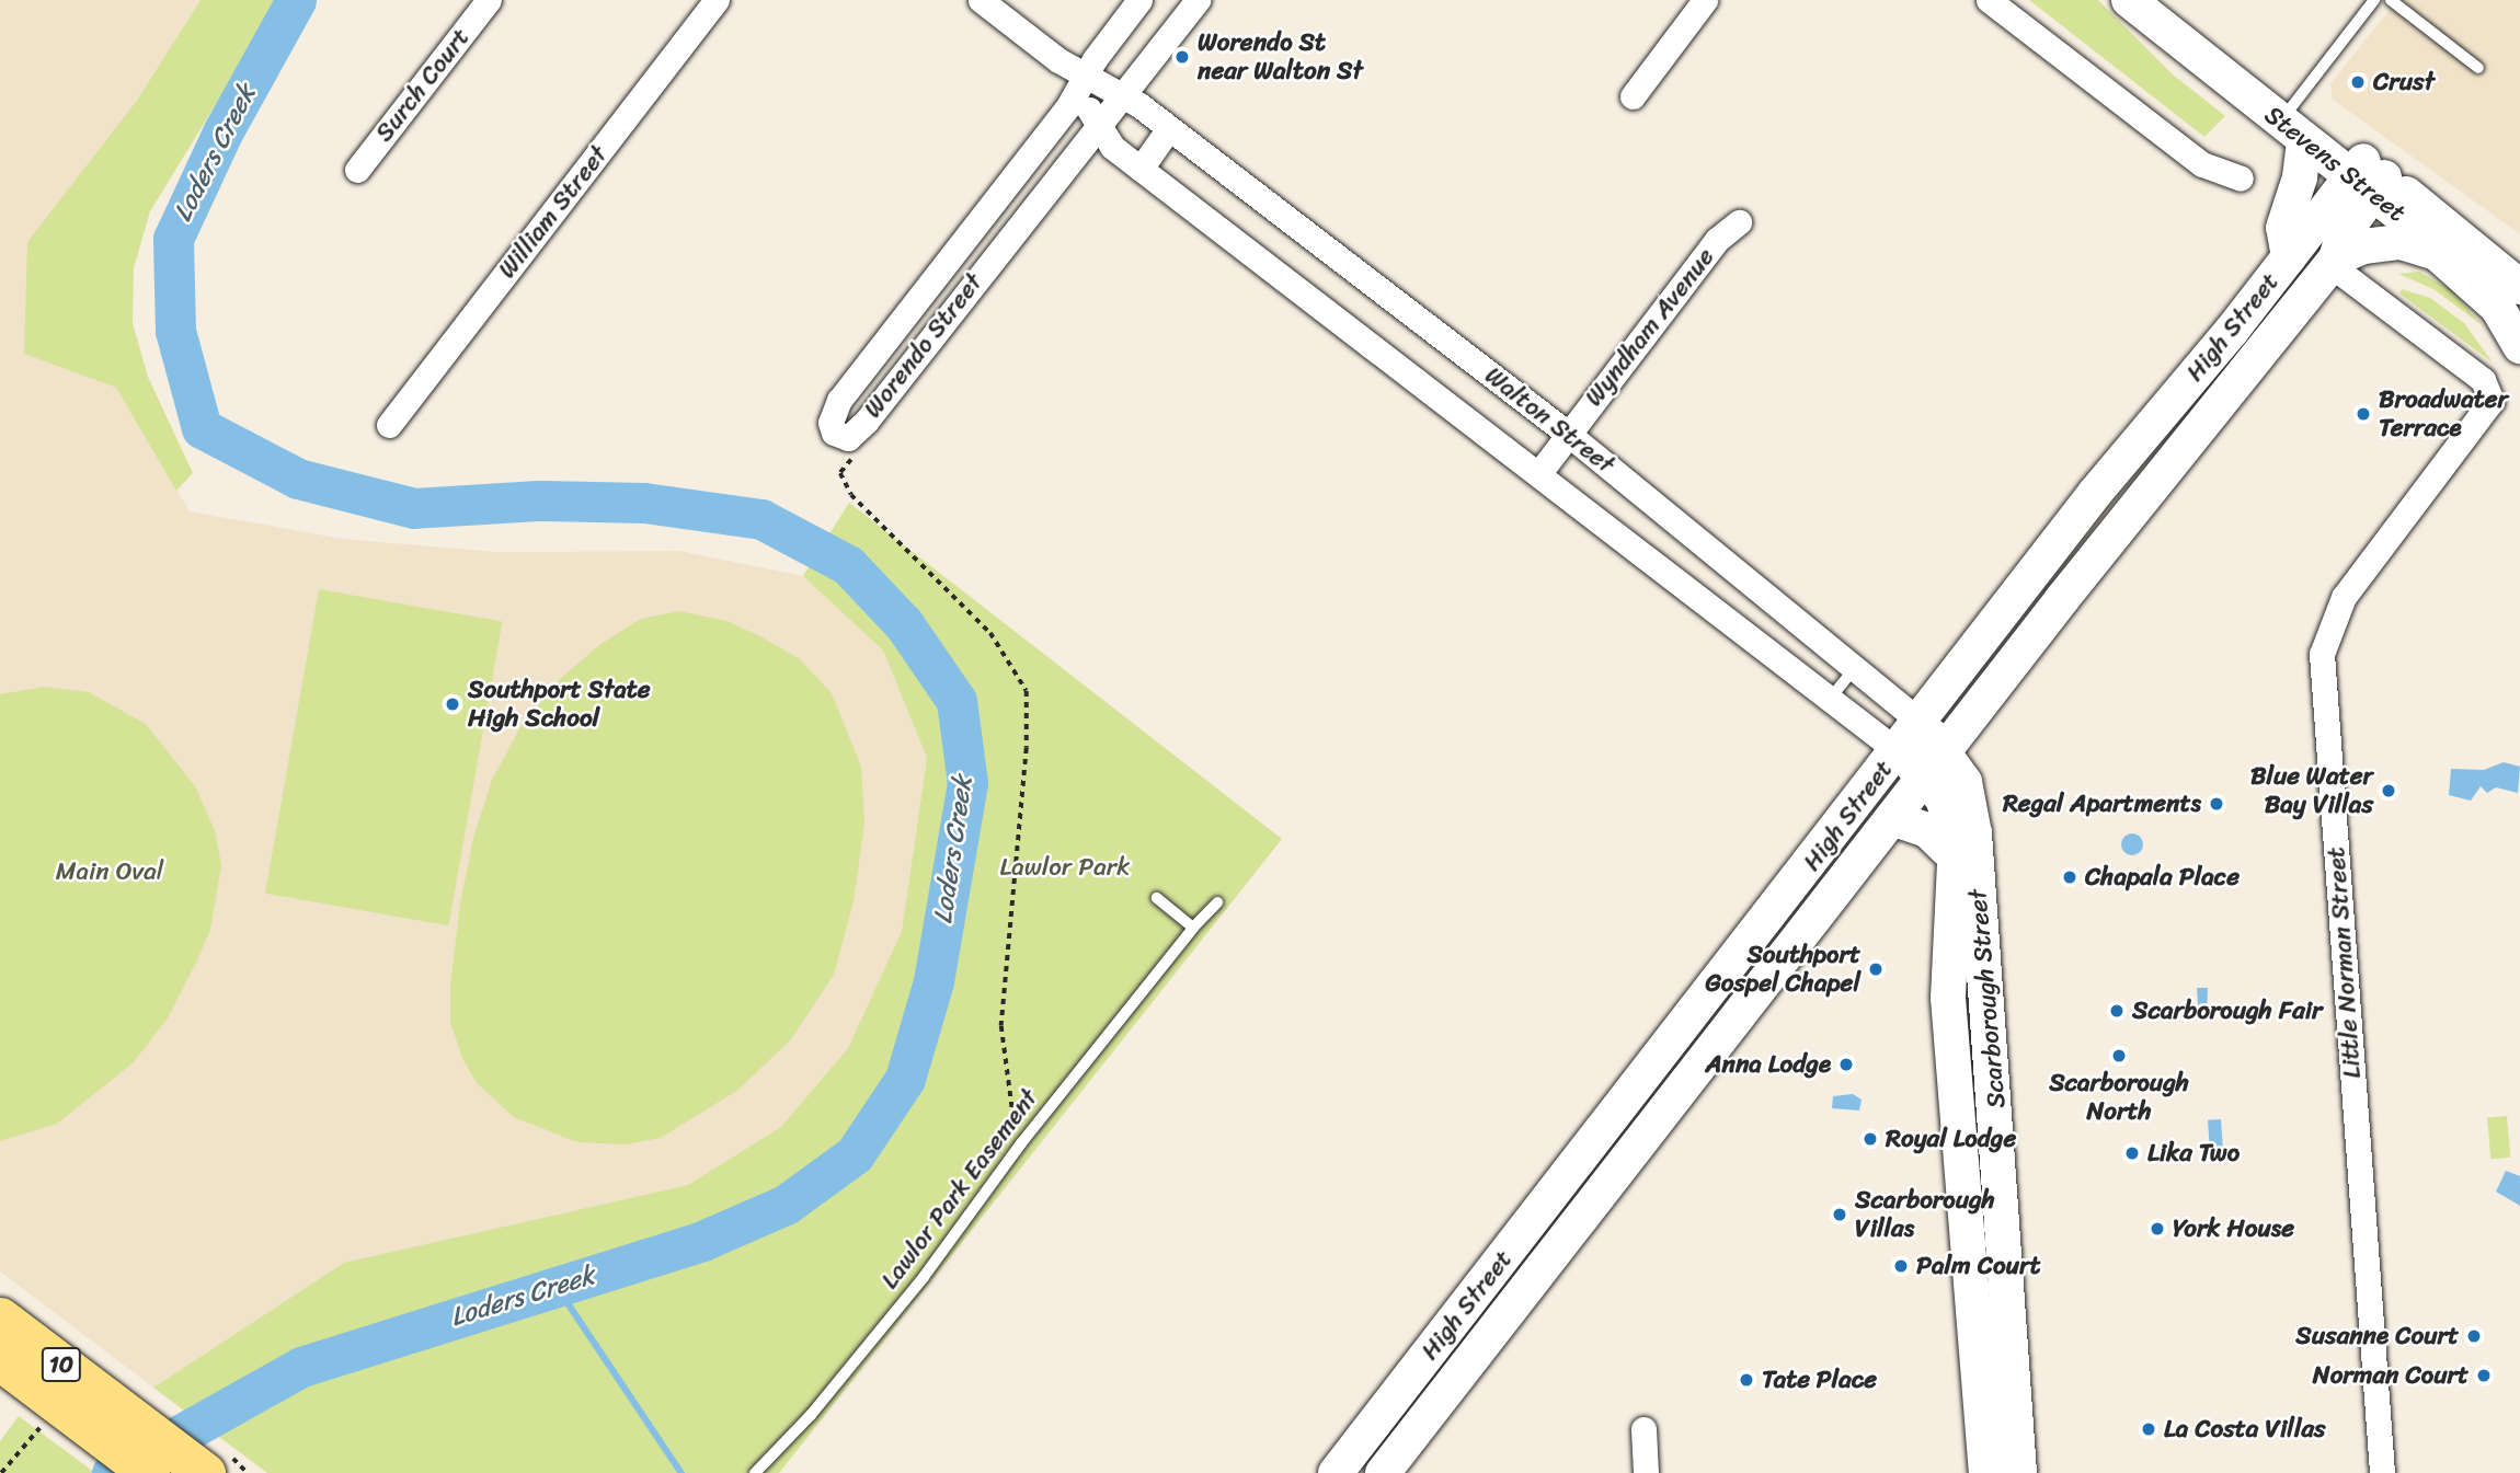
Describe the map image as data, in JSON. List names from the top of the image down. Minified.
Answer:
{"streets":{"highway":["10"],"main road":["Stevens Street","High Street","Scarborough Street"],"street":["Surch Court","William Street","Wyndham Avenue","Worendo Street","Walton Street","Little Norman Street"],"lane":["Lawlor Park Easement"]},"crossings":[["Stevens Street","High Street"],["Wyndham Avenue","Walton Street"],["High Street","Walton Street"],["High Street","Little Norman Street"],["High Street","Scarborough Street"],["Worendo Street","Walton Street"],["Walton Street","Scarborough Street"]],"water":["Loders Creek"],"parks":["Lawlor Park","Main Oval"],"places":["Worendo St near Walton St","Crust","Broadwater Terrace","Southport State High School","Blue Water Bay Villas","Regal Apartments","Chapala Place","Southport Gospel Chapel","Scarborough Fair","Scarborough North","Anna Lodge","Royal Lodge","Lika Two","Scarborough Villas","York House","Palm Court","Susanne Court","Norman Court","Tate Place","La Costa Villas"]}
